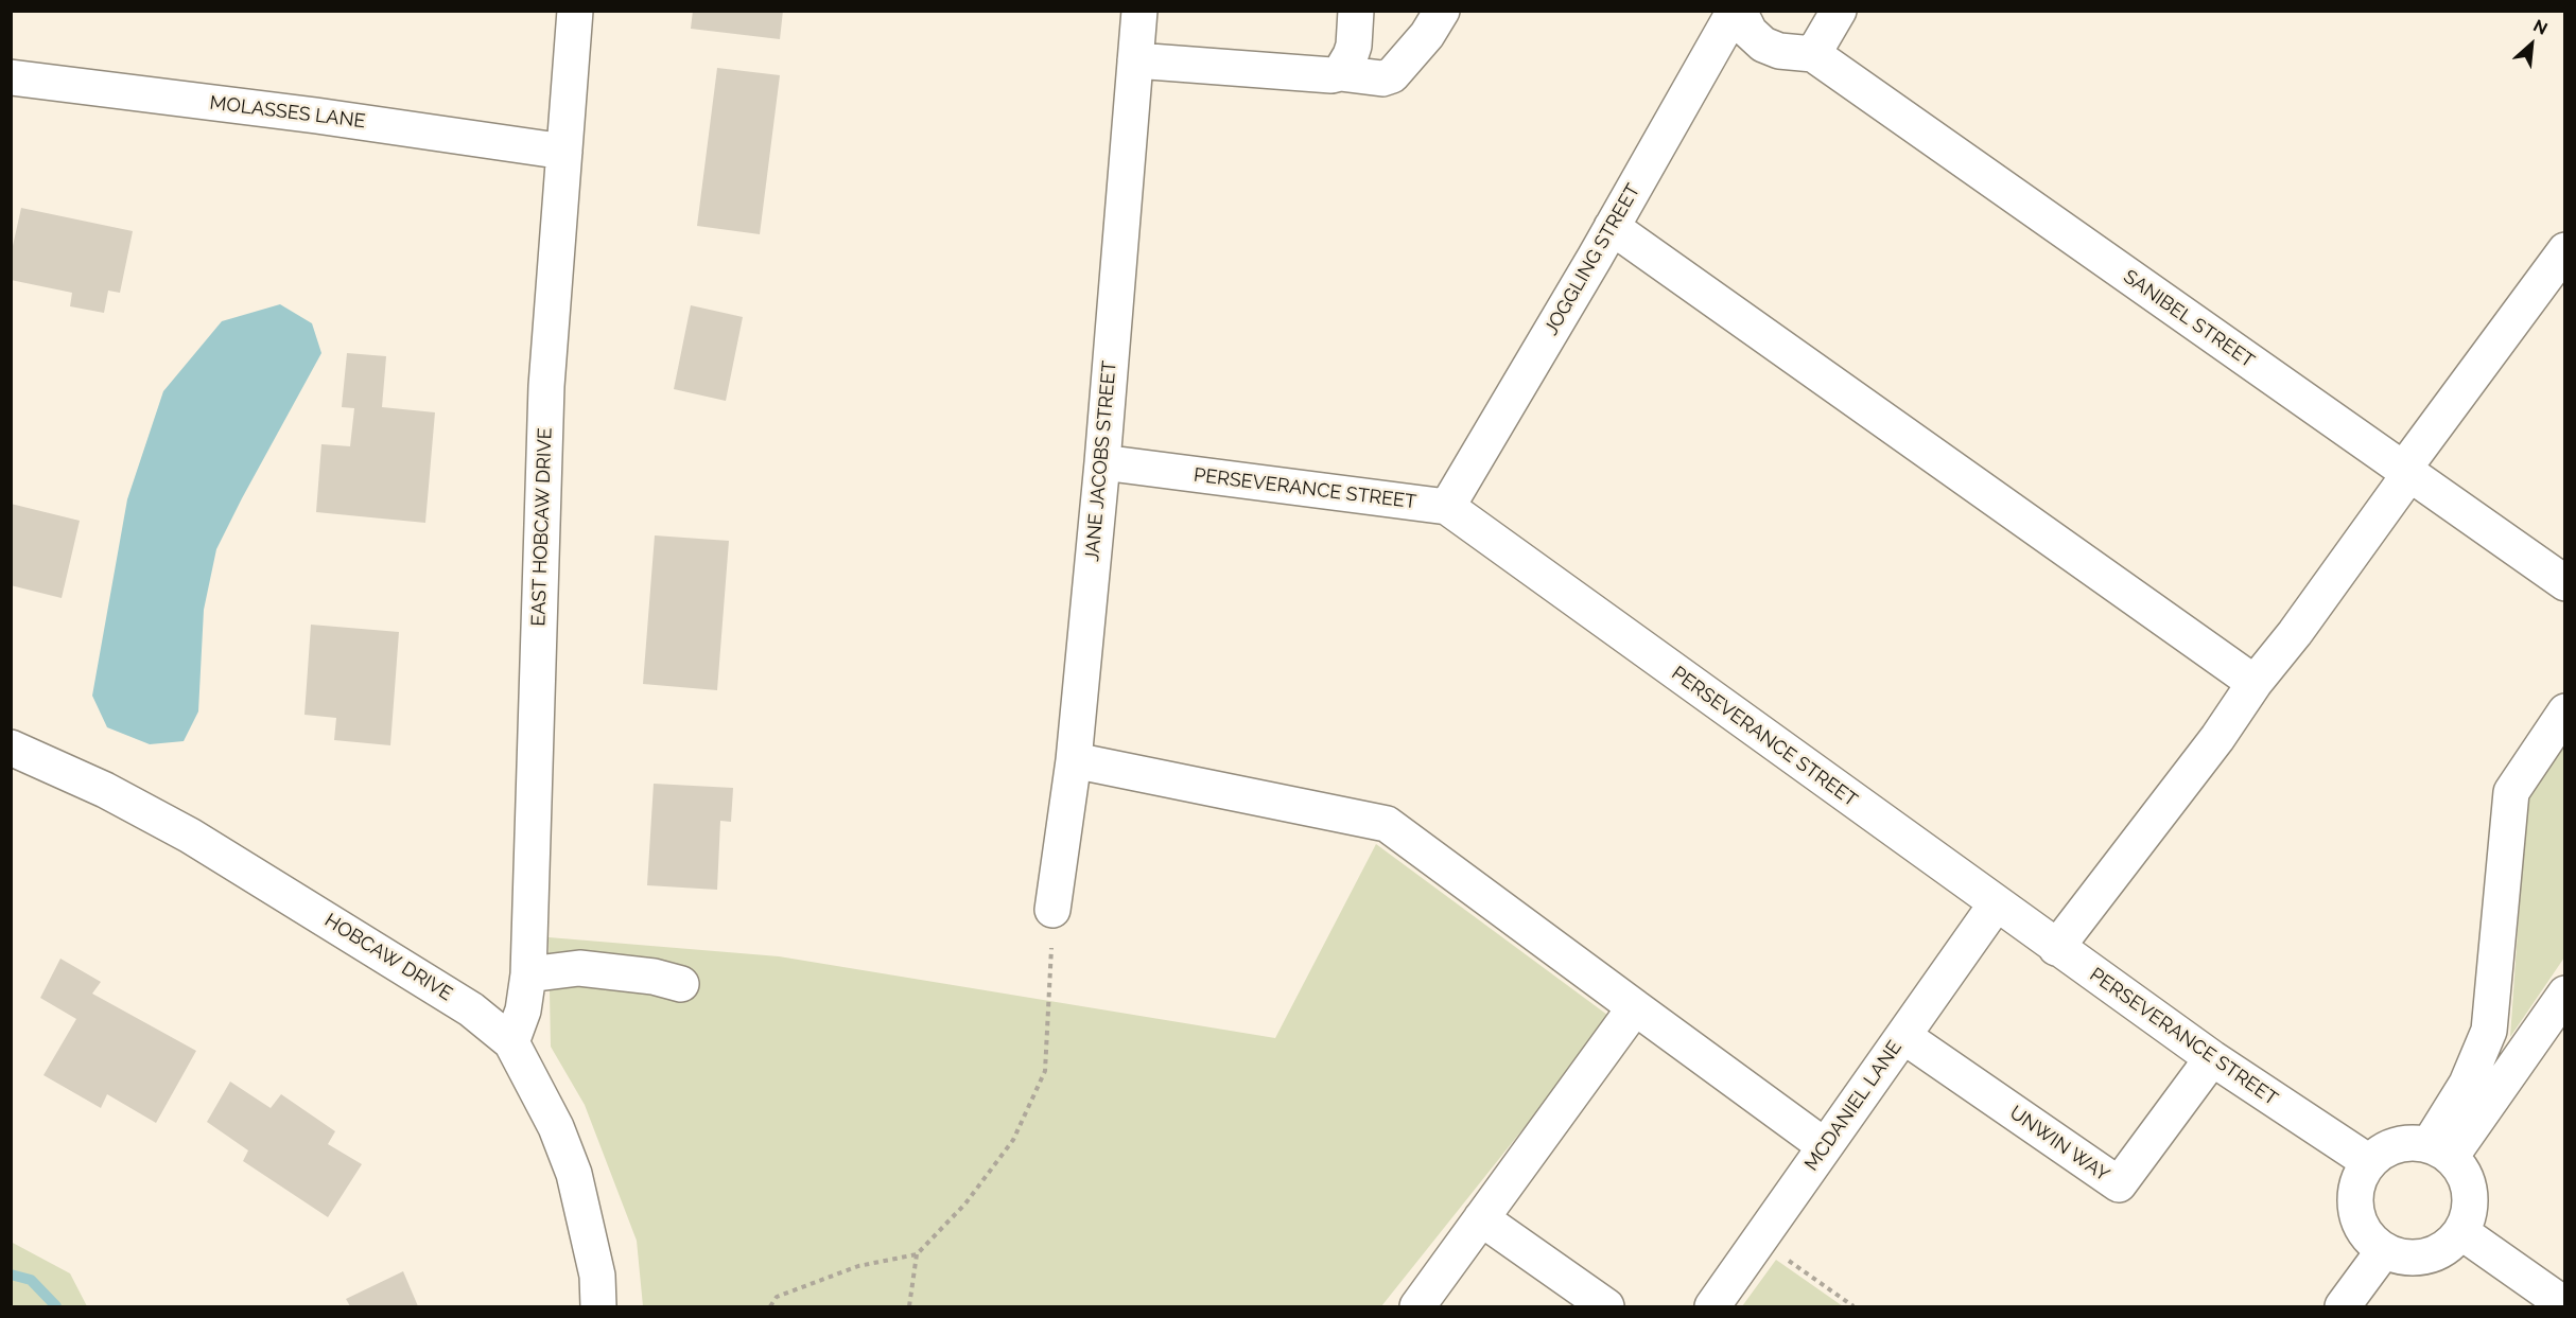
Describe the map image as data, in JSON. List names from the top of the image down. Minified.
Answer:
{"streets":{"street":["MOLASSES LANE","JOGGLING STREET","SANIBEL STREET","JANE JACOBS STREET","PERSEVERANCE STREET","EAST HOBCAW DRIVE","HOBCAW DRIVE","MCDANIEL LANE","UNWIN WAY"]},"crossings":[["MOLASSES LANE","EAST HOBCAW DRIVE"],["JOGGLING STREET","PERSEVERANCE STREET"],["JANE JACOBS STREET","PERSEVERANCE STREET"],["PERSEVERANCE STREET","MCDANIEL LANE"],["PERSEVERANCE STREET","UNWIN WAY"],["EAST HOBCAW DRIVE","HOBCAW DRIVE"],["MCDANIEL LANE","UNWIN WAY"]],"north":"top right"}
